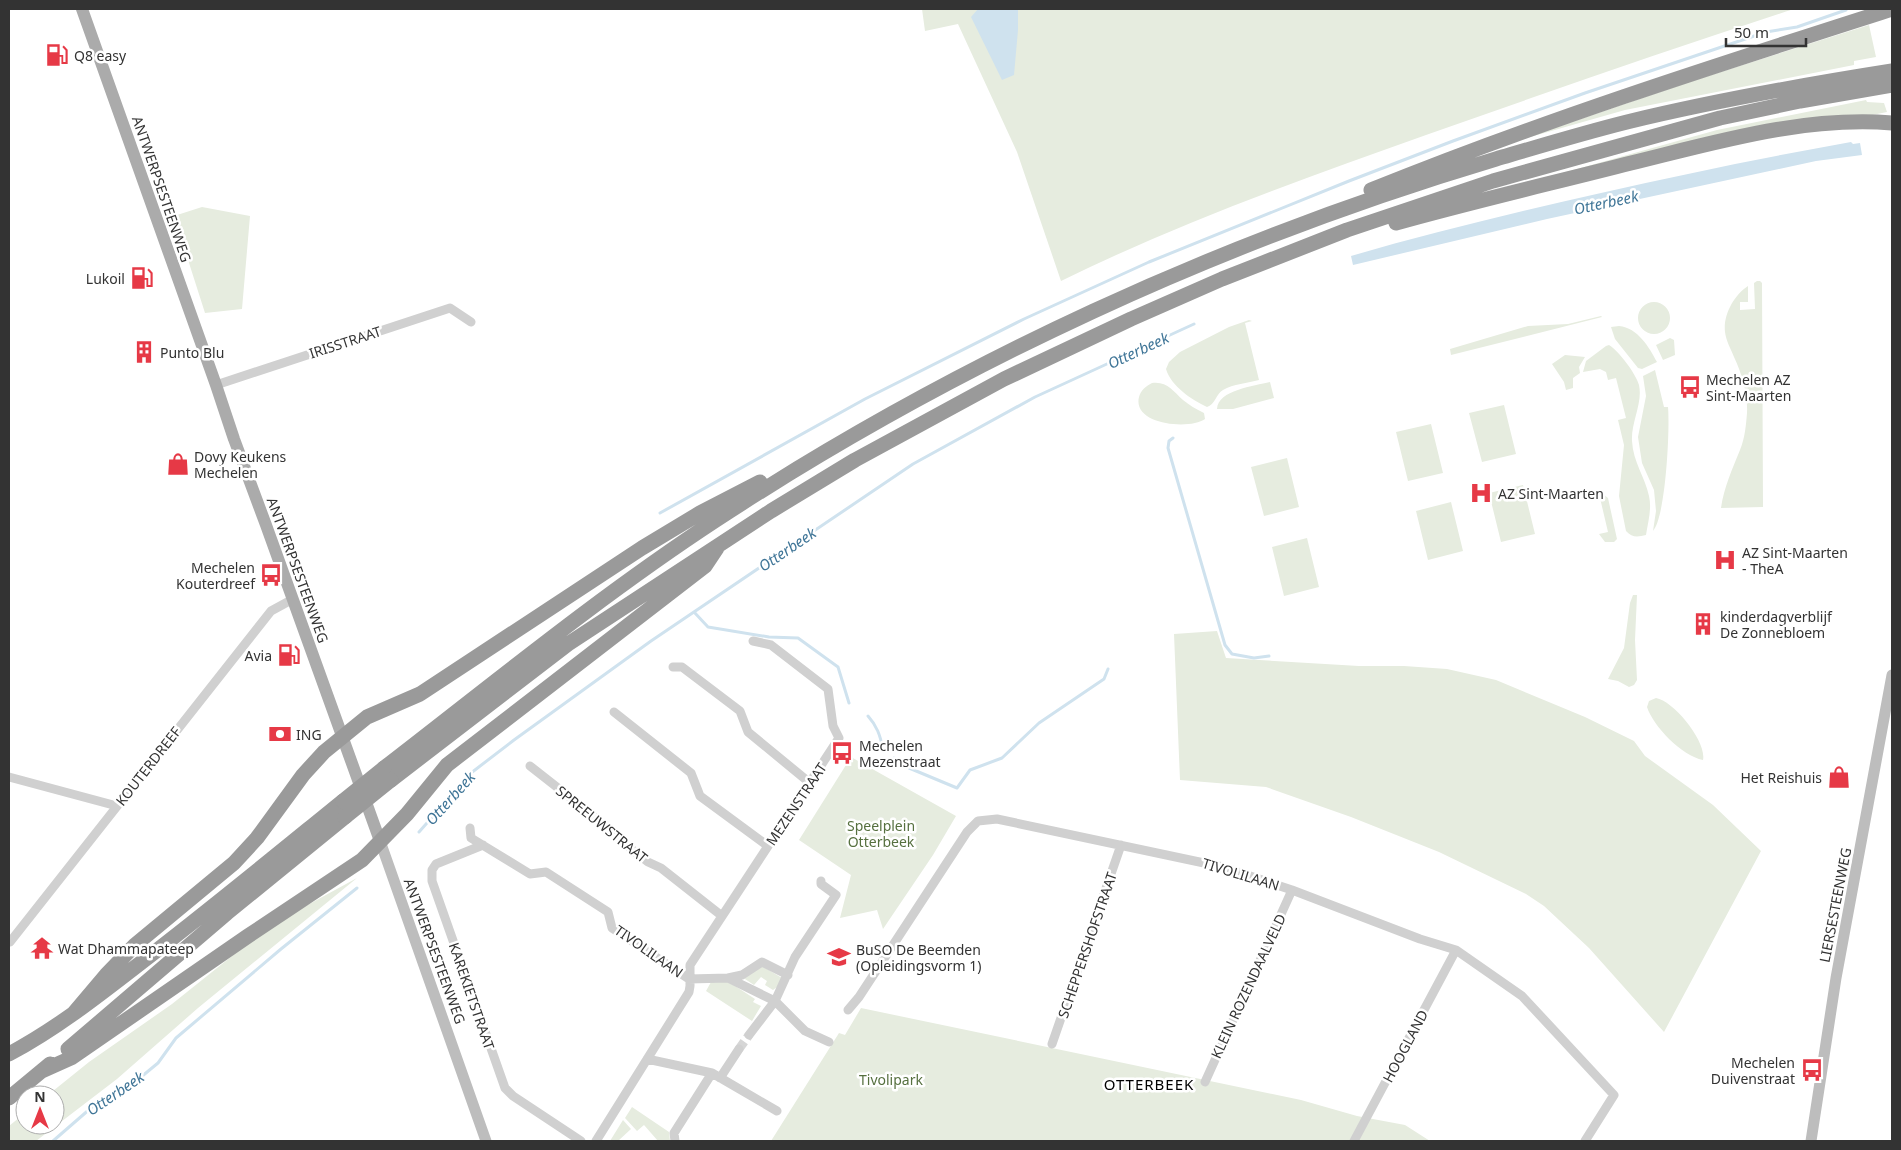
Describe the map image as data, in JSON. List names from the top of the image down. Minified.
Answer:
{"streets":{"main road":["ANTWERPSESTEENWEG","LIERSESTEENWEG"],"street":["IRISSTRAAT","KOUTERDREEF","MEZENSTRAAT","SPREEUWSTRAAT","TIVOLILAAN","SCHEPPERSHOFSTRAAT","KLEIN ROZENDAALVELD","KAREKIETSTRAAT","HOOGLAND"]},"crossings":[["ANTWERPSESTEENWEG","IRISSTRAAT"],["ANTWERPSESTEENWEG","KOUTERDREEF"],["MEZENSTRAAT","SPREEUWSTRAAT"],["MEZENSTRAAT","TIVOLILAAN"],["TIVOLILAAN","SCHEPPERSHOFSTRAAT"],["TIVOLILAAN","KLEIN ROZENDAALVELD"],["TIVOLILAAN","KAREKIETSTRAAT"],["TIVOLILAAN","HOOGLAND"]],"districts":["OTTERBEEK"],"water":["Otterbeek"],"parks":["Speelplein Otterbeek","Tivolipark"],"places":{"fuel station":["Q8 easy","Lukoil","Avia"],"building":["Punto Blu","kinderdagverblijf De Zonnebloem"],"bus stop":["Mechelen AZ Sint-Maarten","Mechelen Kouterdreef","Mechelen Mezenstraat","Mechelen Duivenstraat"],"shop":["Dovy Keukens Mechelen","Het Reishuis"],"hospital":["AZ Sint-Maarten","AZ Sint-Maarten - TheA"],"bank":["ING"],"temple":["Wat Dhammapateep"],"school or university":["BuSO De Beemden (Opleidingsvorm 1)"]},"scale_bar":"50 m","north":"top"}
